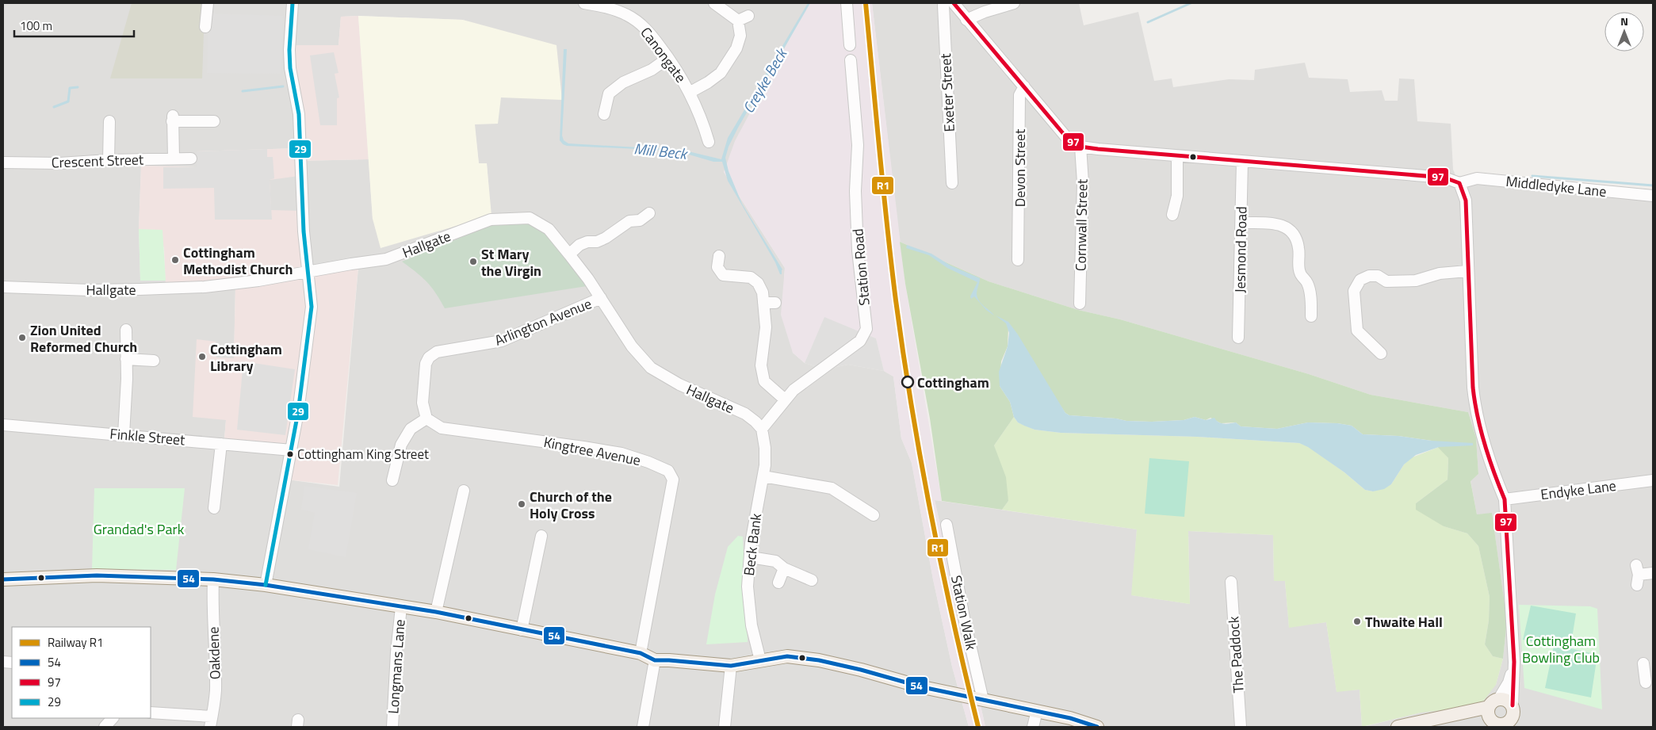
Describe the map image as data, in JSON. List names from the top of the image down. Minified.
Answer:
{"streets":{"street":["Canongate","Exeter Street","Crescent Street","Devon Street","Middledyke Lane","Cornwall Street","Hallgate","Jesmond Road","Station Road","Arlington Avenue","Finkle Street","Kingtree Avenue","Endyke Lane","Beck Bank","Station Walk","Oakdene","The Paddock","Longmans Lane"]},"crossings":[["Hallgate","Station Road"],["Hallgate","Arlington Avenue"],["Hallgate","Beck Bank"],["Station Road","Beck Bank"],["Arlington Avenue","Kingtree Avenue"]],"water":["Creyke Beck","Mill Beck"],"parks":["Grandad's Park","Cottingham Bowling Club"],"places":["Cottingham Methodist Church","St Mary the Virgin","Zion United Reformed Church","Cottingham Library","Cottingham","Cottingham King Street","Church of the Holy Cross","Thwaite Hall"],"lines":["rail line R1","transit line 97","transit line 29","transit line 54"],"legend":["Railway R1","54","97","29"],"scale_bar":"100 m","north":"top"}
